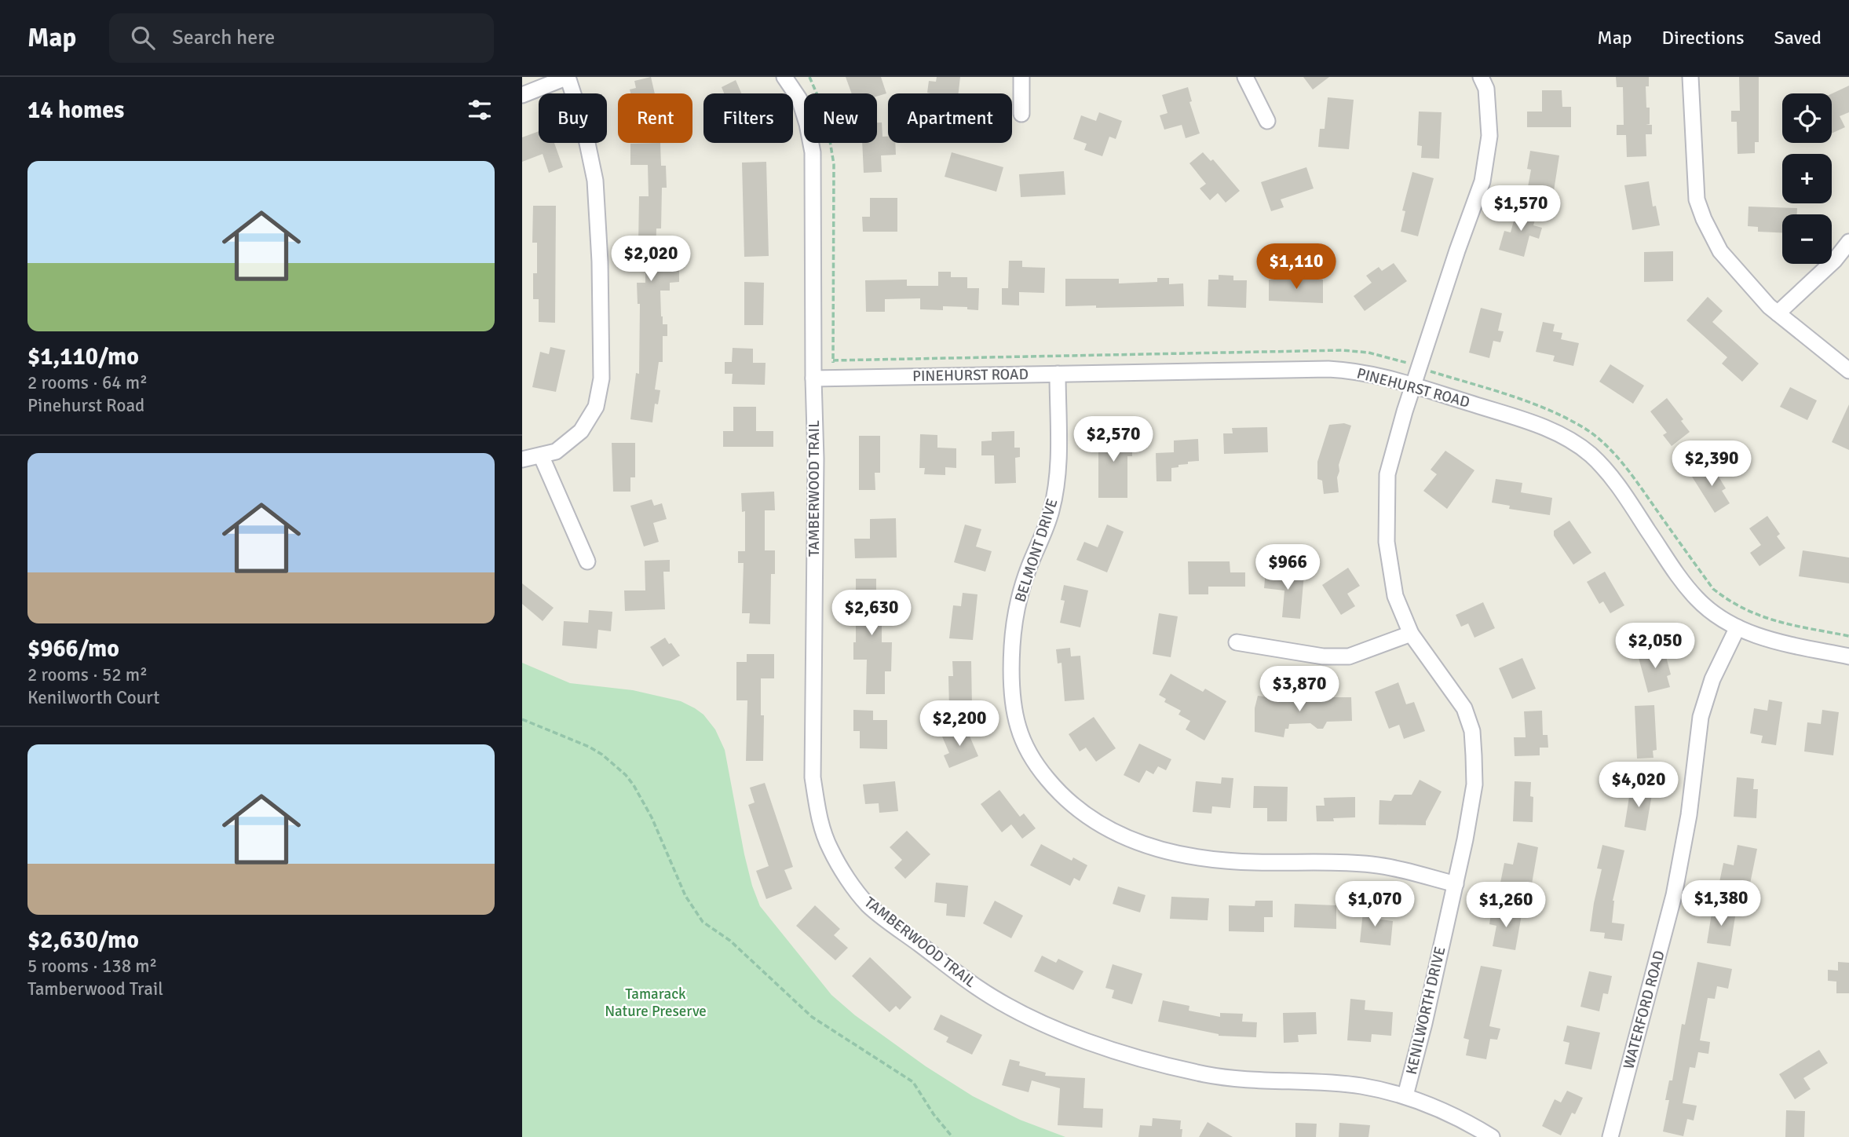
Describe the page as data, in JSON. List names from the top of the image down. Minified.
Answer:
{"streets":{"street":["PINEHURST ROAD","TAMBERWOOD TRAIL","BELMONT DRIVE","WATERFORD ROAD","KENILWORTH DRIVE"]},"crossings":[["PINEHURST ROAD","TAMBERWOOD TRAIL"],["PINEHURST ROAD","BELMONT DRIVE"],["PINEHURST ROAD","WATERFORD ROAD"],["PINEHURST ROAD","KENILWORTH DRIVE"],["TAMBERWOOD TRAIL","KENILWORTH DRIVE"],["BELMONT DRIVE","KENILWORTH DRIVE"]],"parks":["Tamarack Nature Preserve"],"page":{"header":"Map","search":"Search here","nav":["Map","Directions","Saved"],"heading":"14 homes","map_buttons":["+","−"],"chip":["Buy","Rent","Filters","New","Apartment"],"list":[{"name":"$1,110/mo","note":"2 rooms · 64 m² · Pinehurst Road"},{"name":"$966/mo","note":"2 rooms · 52 m² · Kenilworth Court"},{"name":"$2,630/mo","note":"5 rooms · 138 m² · Tamberwood Trail"}],"price":["$1,570","$2,020","$1,110","$2,570","$2,390","$966","$2,630","$2,050","$3,870","$2,200","$4,020","$1,380","$1,070","$1,260"]}}
